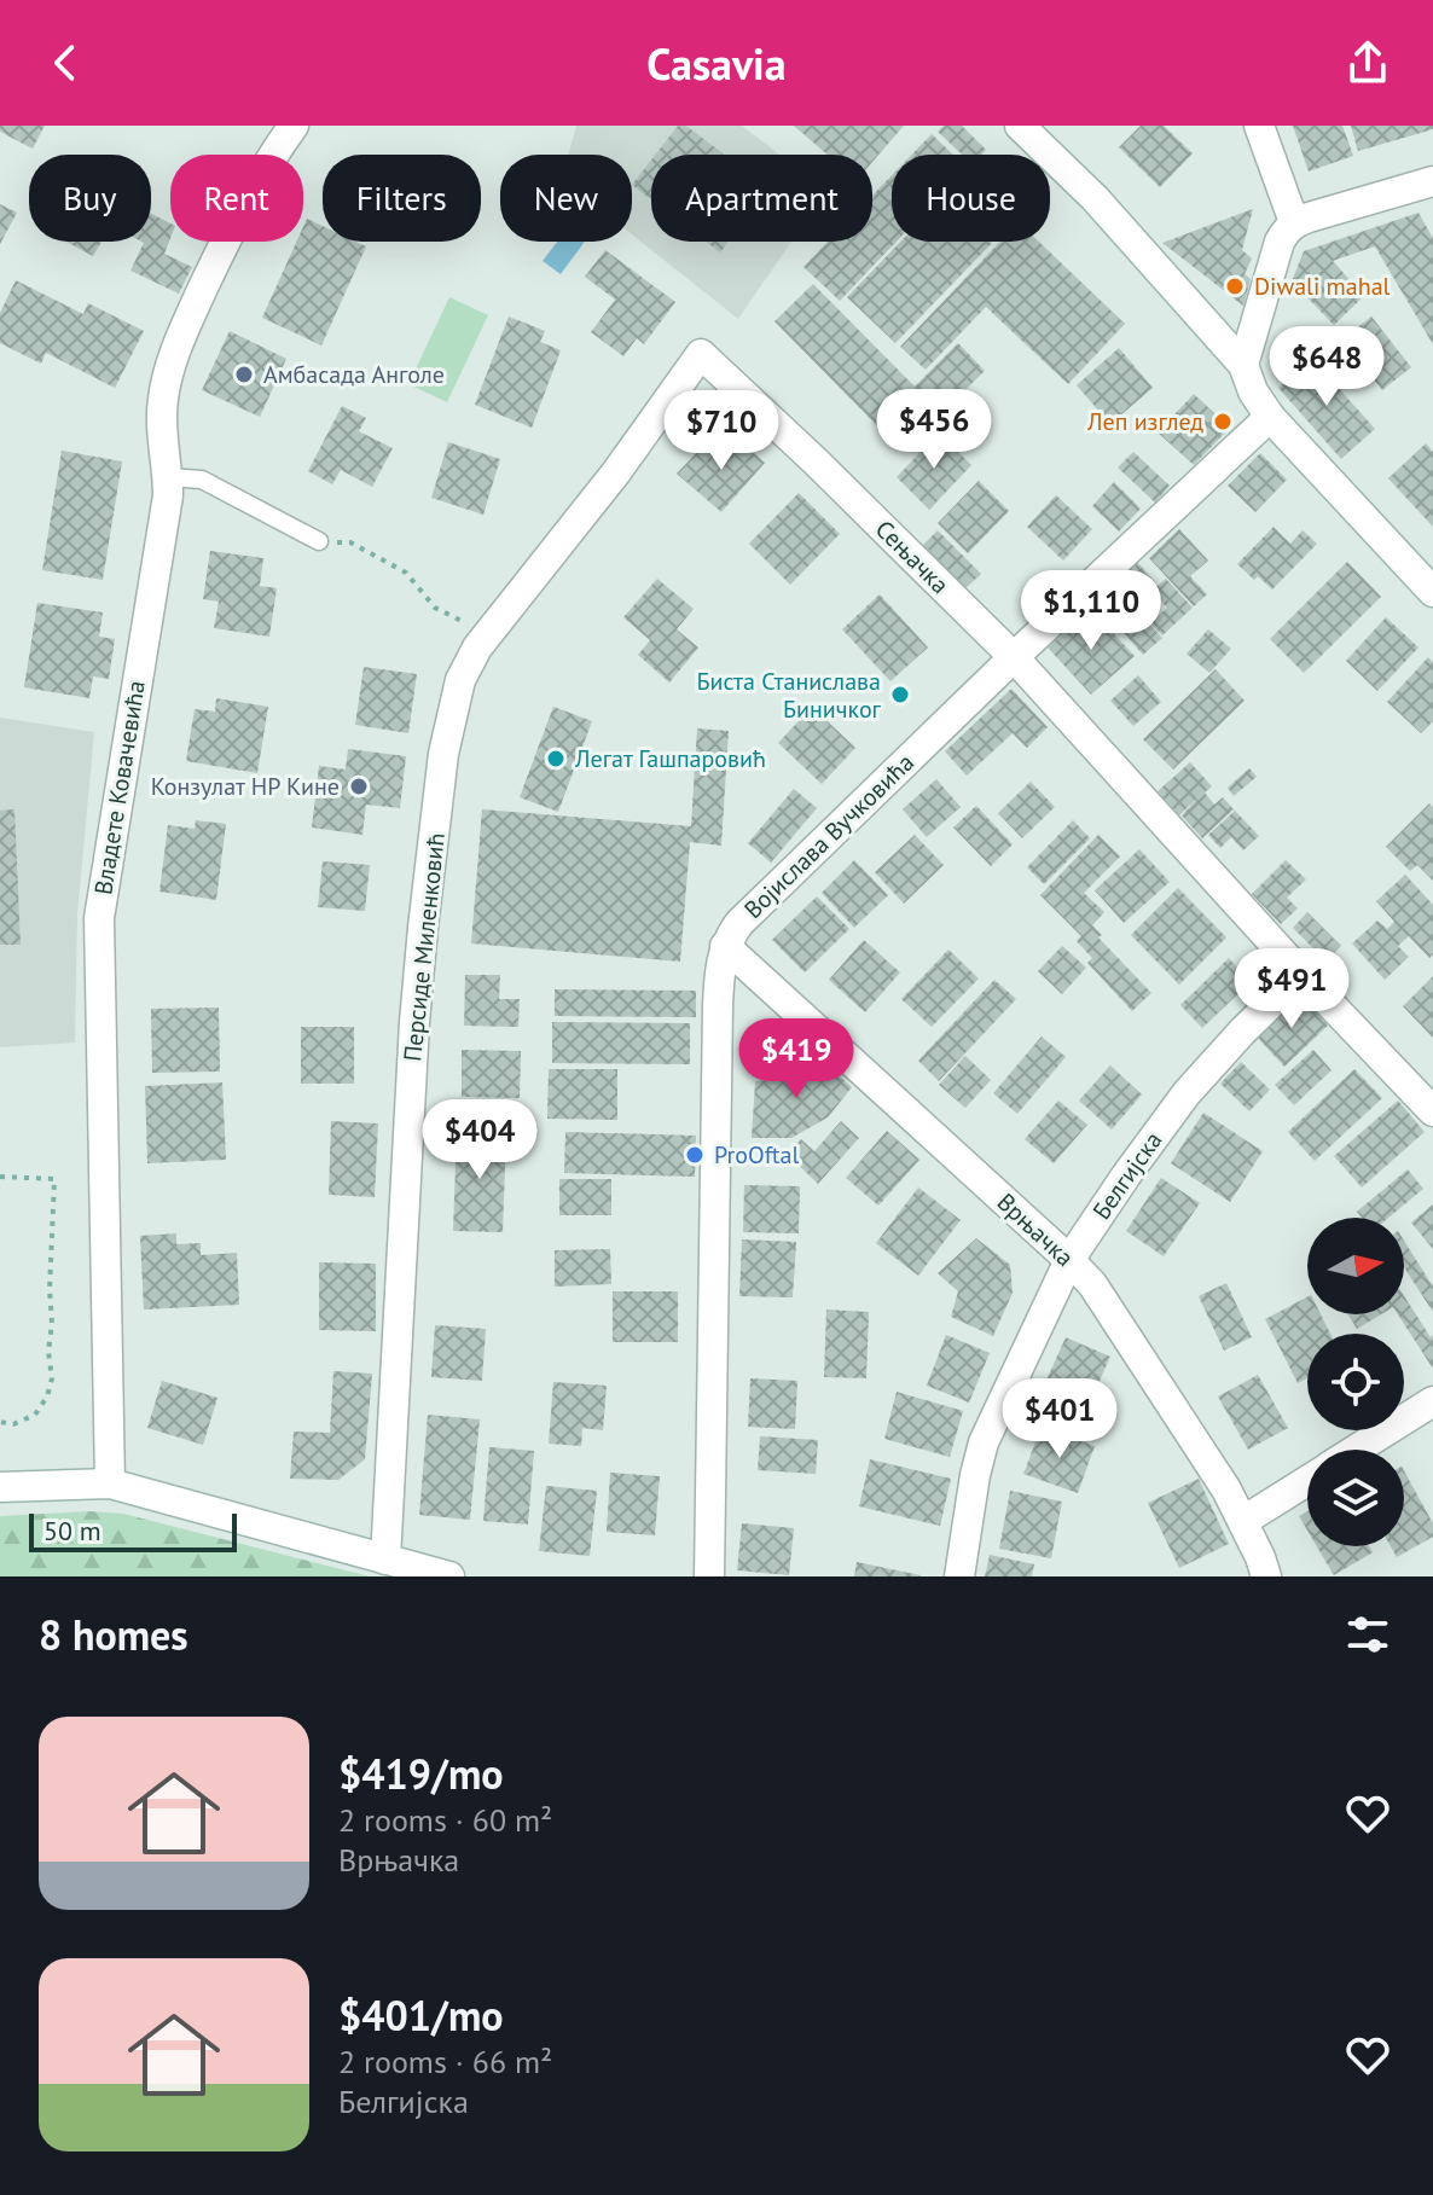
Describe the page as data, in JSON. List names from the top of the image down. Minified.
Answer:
{"streets":{"street":["Сењачка","Владете Ковачевића","Војислава Вучковића","Персиде Миленковић","Белгијска","Врњачка"]},"crossings":[["Сењачка","Војислава Вучковића"],["Сењачка","Персиде Миленковић"],["Сењачка","Белгијска"],["Војислава Вучковића","Врњачка"],["Белгијска","Врњачка"]],"places":["Diwali mahal","Амбасада Анголе","Леп изглед","Биста Станислава Биничког","Легат Гашпаровић","Конзулат НР Кине","ProOftal"],"scale_bar":"50 m","north":"right","page":{"header":"Casavia","chip":["Buy","Rent","Filters","New","Apartment","House"],"price":["$648","$456","$710","$1,110","$491","$419","$404","$401"],"scale":"50 m","heading":"8 homes","list":[{"name":"$419/mo","note":"2 rooms · 60 m² · Врњачка"},{"name":"$401/mo","note":"2 rooms · 66 m² · Белгијска"}]}}
